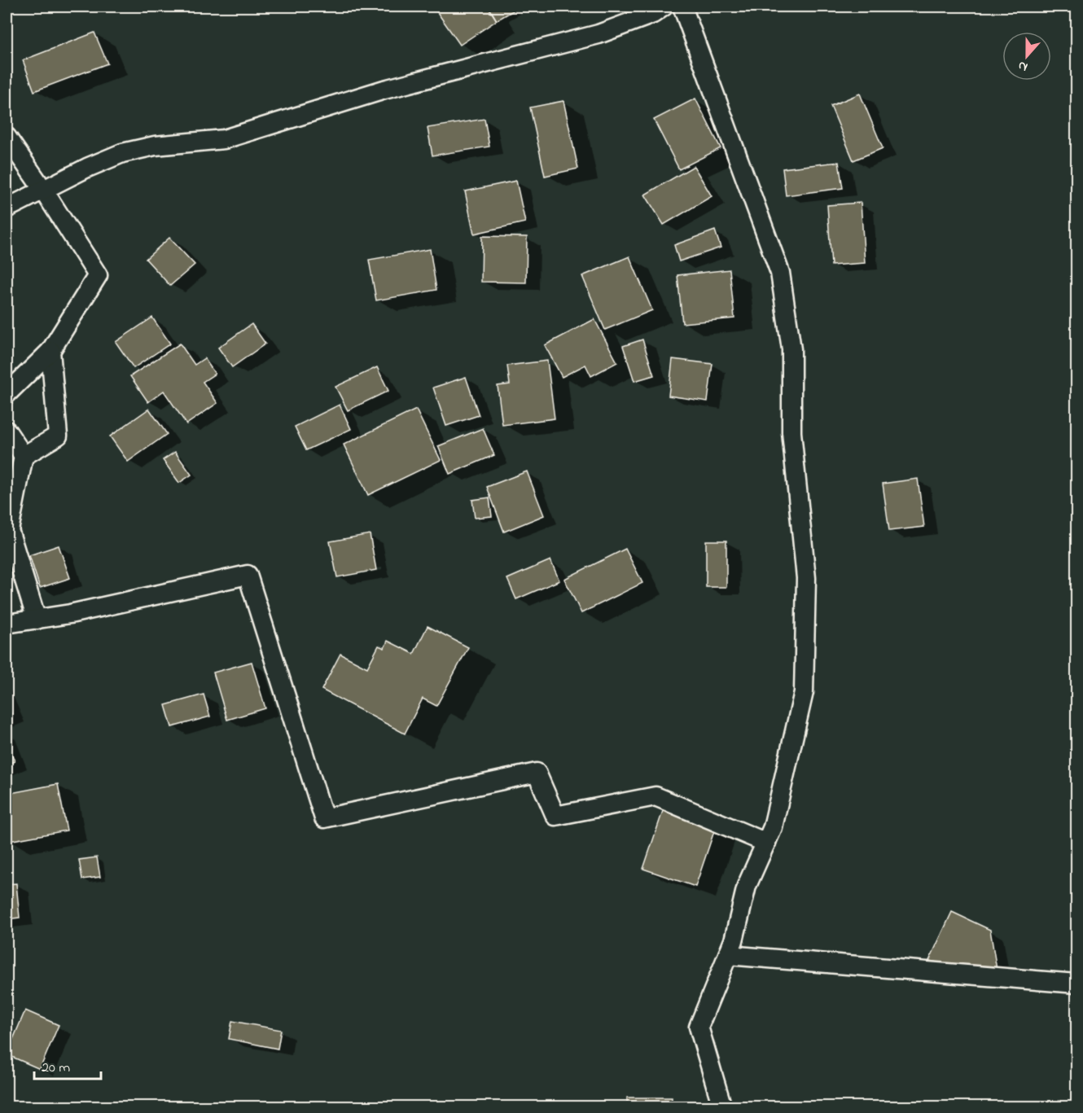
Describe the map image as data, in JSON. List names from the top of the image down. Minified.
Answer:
{"scale_bar":"20 m","north":"bottom"}
